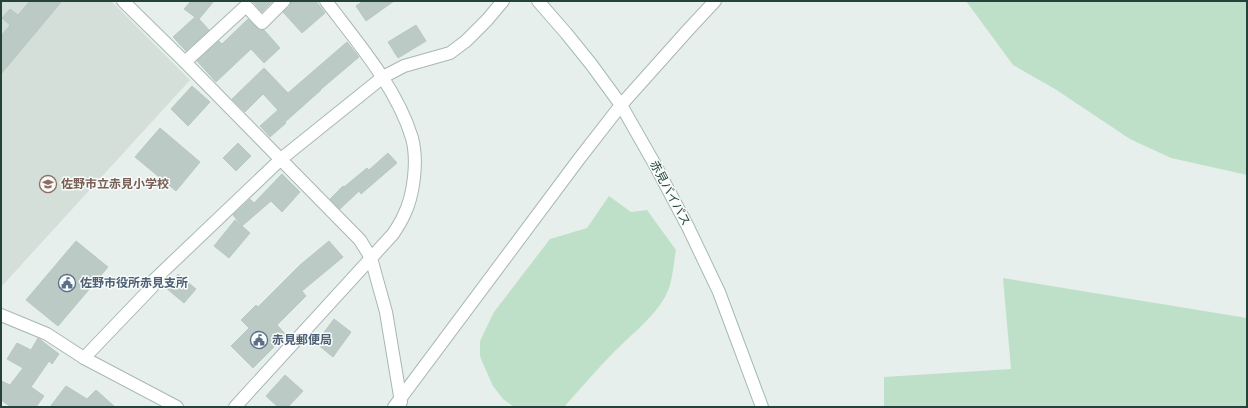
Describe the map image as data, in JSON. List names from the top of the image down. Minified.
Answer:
{"streets":{"street":["赤見バイパス"]},"places":{"school or university":["佐野市立赤見小学校"],"public building":["佐野市役所赤見支所","赤見郵便局"]}}
